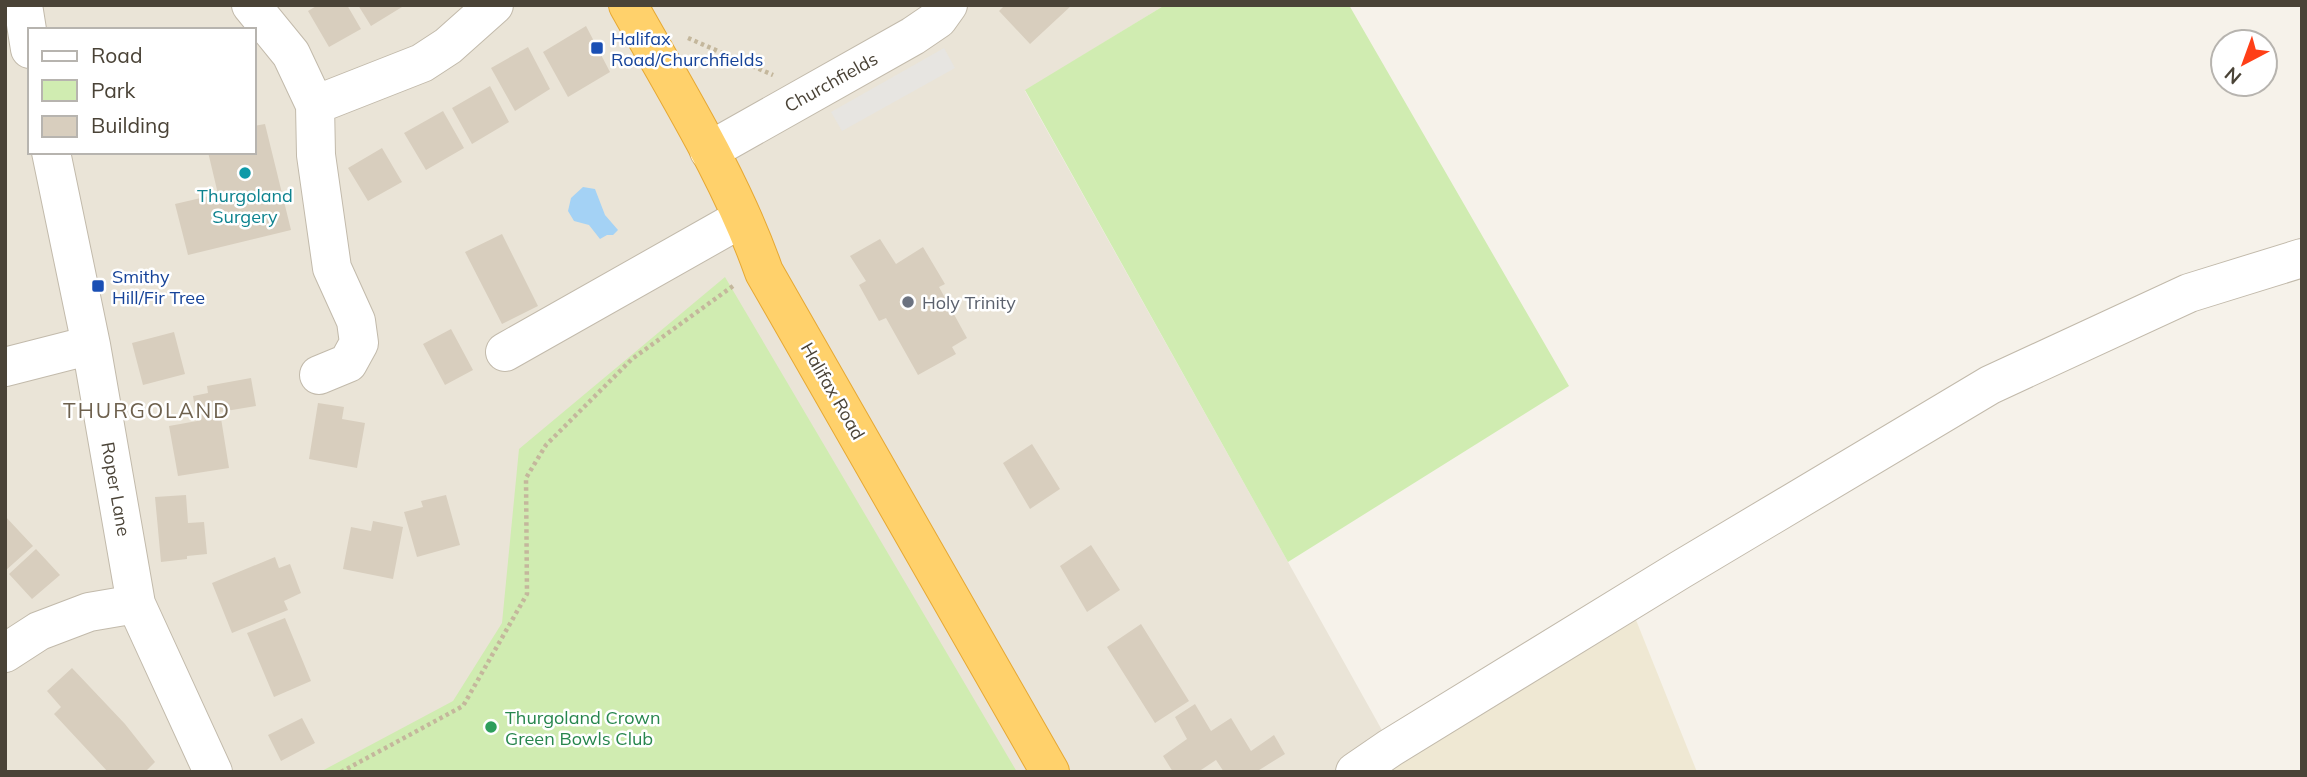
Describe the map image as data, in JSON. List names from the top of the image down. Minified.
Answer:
{"streets":{"highway":["Halifax Road"],"street":["Churchfields","Roper Lane"]},"crossings":[["Churchfields","Halifax Road"]],"districts":["THURGOLAND"],"places":{"transit":["Halifax Road/Churchfields","Smithy Hill/Fir Tree"],"other":["Thurgoland Surgery","Holy Trinity","Thurgoland Crown Green Bowls Club"]},"legend":["Road","Park","Building"],"north":"bottom left"}
